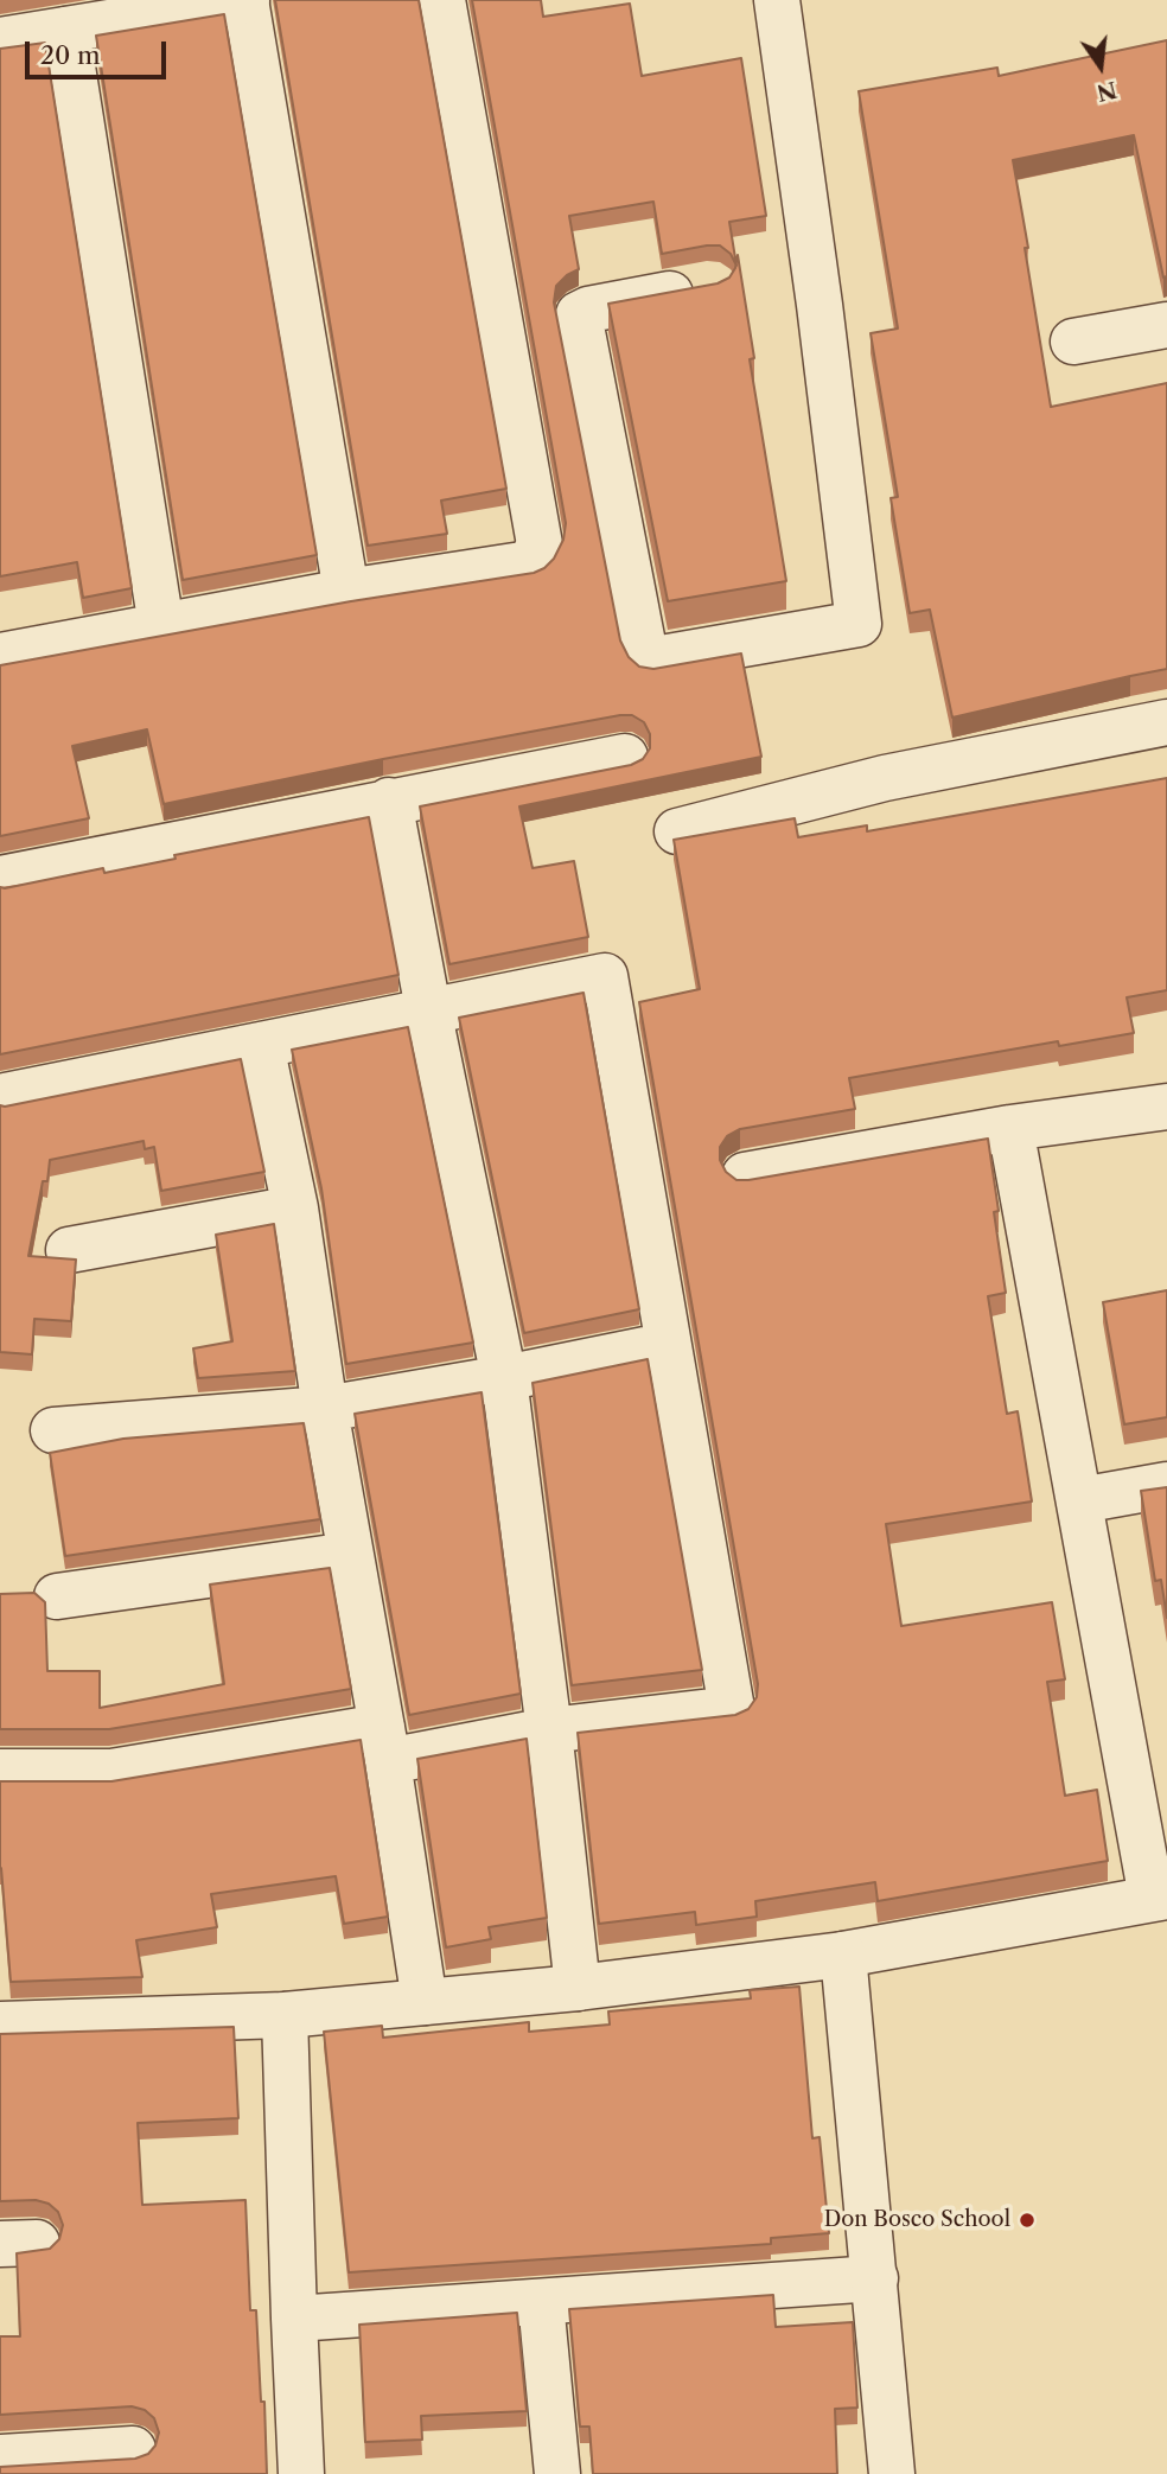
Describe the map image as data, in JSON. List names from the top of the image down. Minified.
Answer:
{"places":["Don Bosco School"],"scale_bar":"20 m","north":"bottom"}
